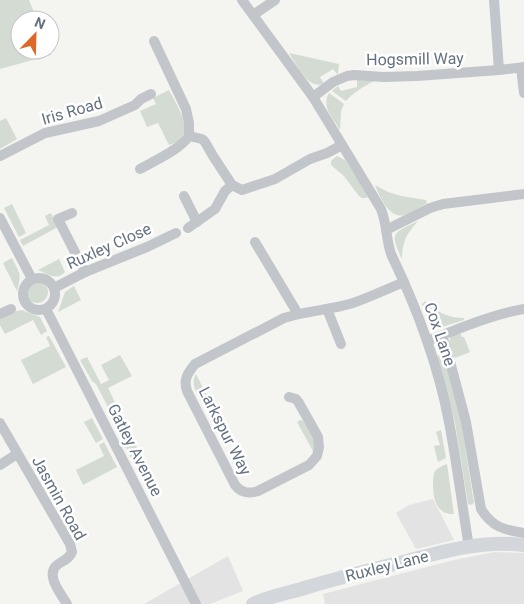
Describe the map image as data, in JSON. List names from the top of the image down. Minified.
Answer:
{"streets":{"main road":["Ruxley Lane"],"street":["Hogsmill Way","Iris Road","Ruxley Close","Cox Lane","Larkspur Way","Gatley Avenue","Jasmin Road"]},"crossings":[["Hogsmill Way","Cox Lane"],["Ruxley Close","Gatley Avenue"],["Cox Lane","Larkspur Way"],["Cox Lane","Ruxley Lane"]],"north":"top right"}
